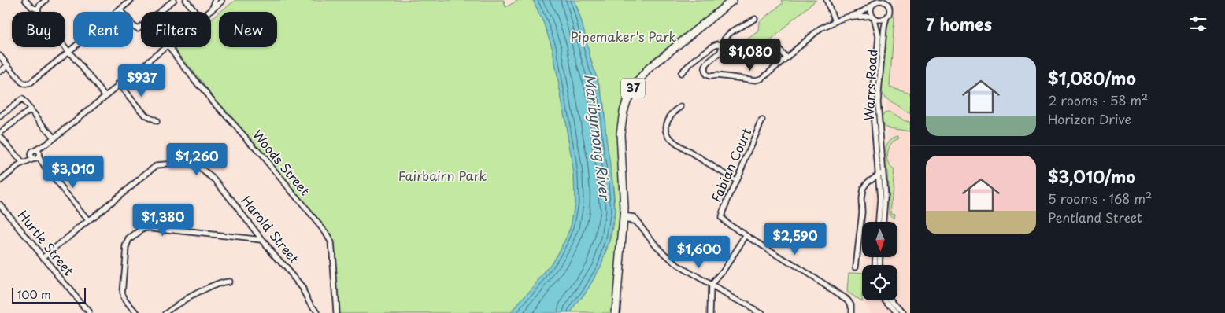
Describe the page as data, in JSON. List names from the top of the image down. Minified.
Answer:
{"streets":{"main road":["37"],"street":["Warrs Road","Woods Street","Fabian Court","Harold Street","Hurtle Street"]},"crossings":[["Harold Street","Hurtle Street"]],"water":["Maribyrnong River"],"parks":["Pipemaker's Park","Fairbairn Park"],"scale_bar":"100 m","north":"bottom","page":{"heading":"7 homes","chip":["Buy","Rent","Filters","New"],"price":["$1,080","$937","$1,260","$3,010","$1,380","$2,590","$1,600"],"list":[{"name":"$1,080/mo","note":"2 rooms · 58 m² · Horizon Drive"},{"name":"$3,010/mo","note":"5 rooms · 168 m² · Pentland Street"}],"scale":"100 m"}}
